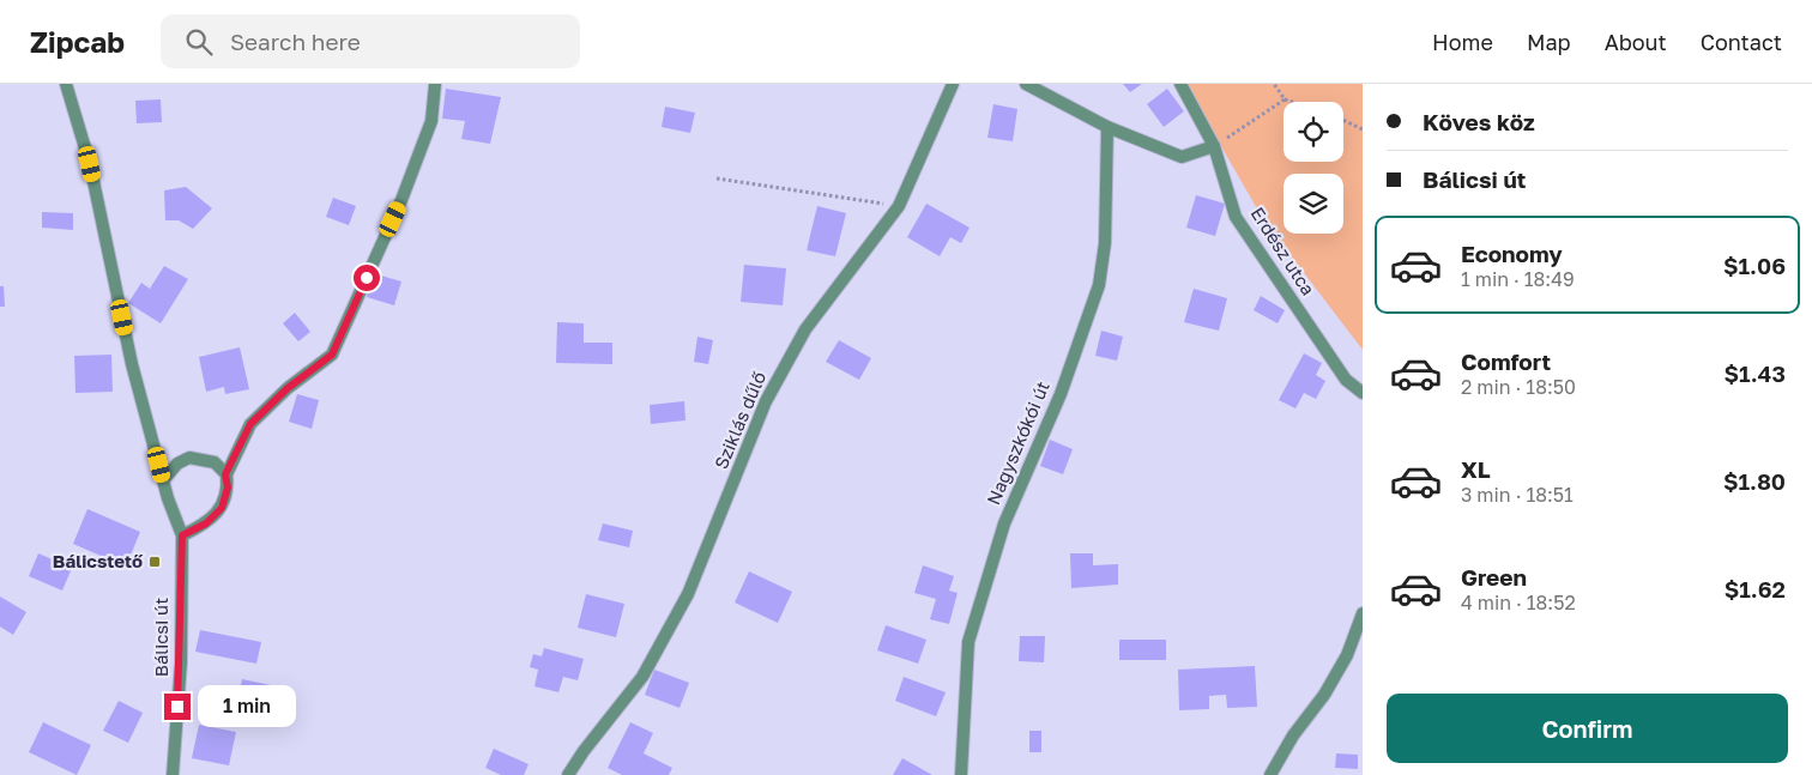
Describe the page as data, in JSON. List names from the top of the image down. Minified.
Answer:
{"streets":{"street":["Erdész utca","Sziklás dűlő","Nagyszkókói út","Bálicsi út"]},"places":{"transit":["Bálicstető"]},"page":{"header":"Zipcab","search":"Search here","nav":["Home","Map","About","Contact"],"banner":["Köves köz","Bálicsi út"],"list":[{"name":"Economy","note":"1 min · 18:49","value":"$1.06"},{"name":"Comfort","note":"2 min · 18:50","value":"$1.43"},{"name":"XL","note":"3 min · 18:51","value":"$1.80"},{"name":"Green","note":"4 min · 18:52","value":"$1.62"}],"buttons":"Confirm","bubble":"1 min"}}
